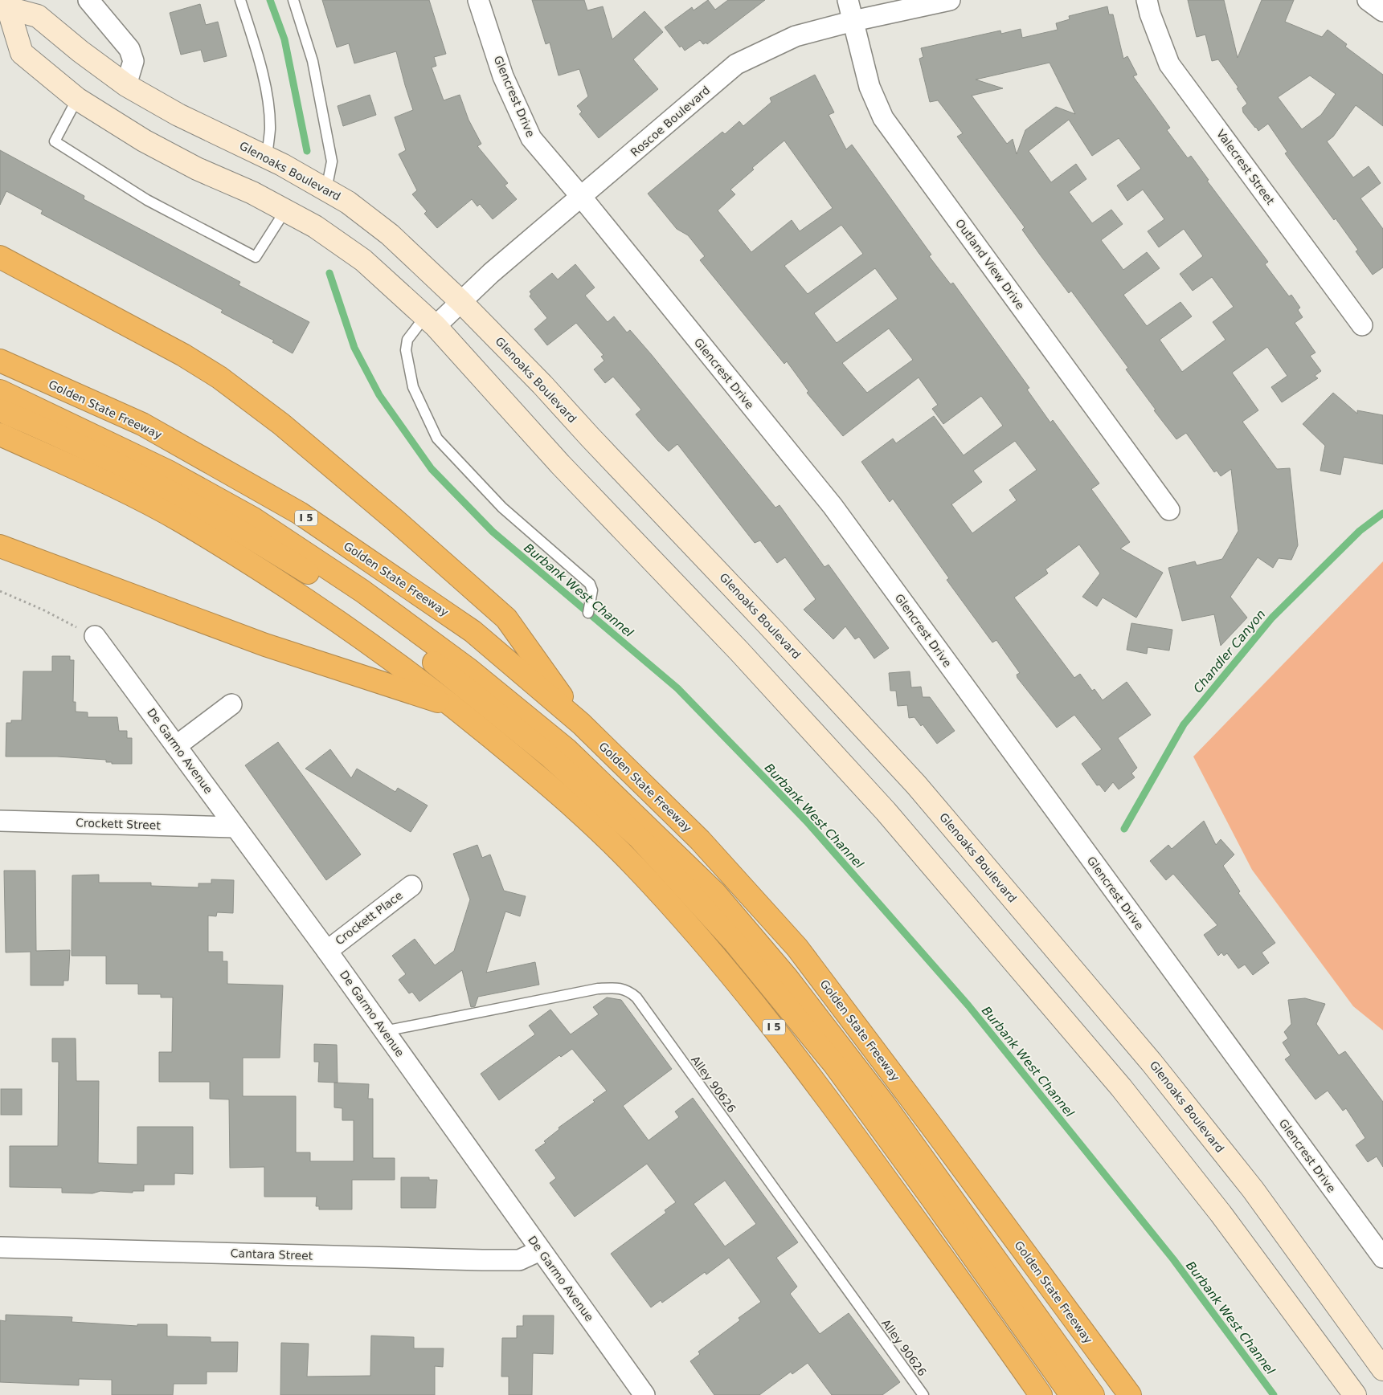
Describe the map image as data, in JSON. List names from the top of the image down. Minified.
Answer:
{"streets":{"highway":["Golden State Freeway","I 5"],"main road":["Glenoaks Boulevard"],"street":["Glencrest Drive","Roscoe Boulevard","Valecrest Street","Outland View Drive","De Garmo Avenue","Crockett Street","Crockett Place","Cantara Street"],"lane":["Alley 90626"]},"crossings":[["Glencrest Drive","Roscoe Boulevard"],["Roscoe Boulevard","Glenoaks Boulevard"],["Roscoe Boulevard","Outland View Drive"],["De Garmo Avenue","Crockett Street"],["De Garmo Avenue","Crockett Place"],["De Garmo Avenue","Alley 90626"],["De Garmo Avenue","Cantara Street"]],"water":["Burbank West Channel","Chandler Canyon"]}
